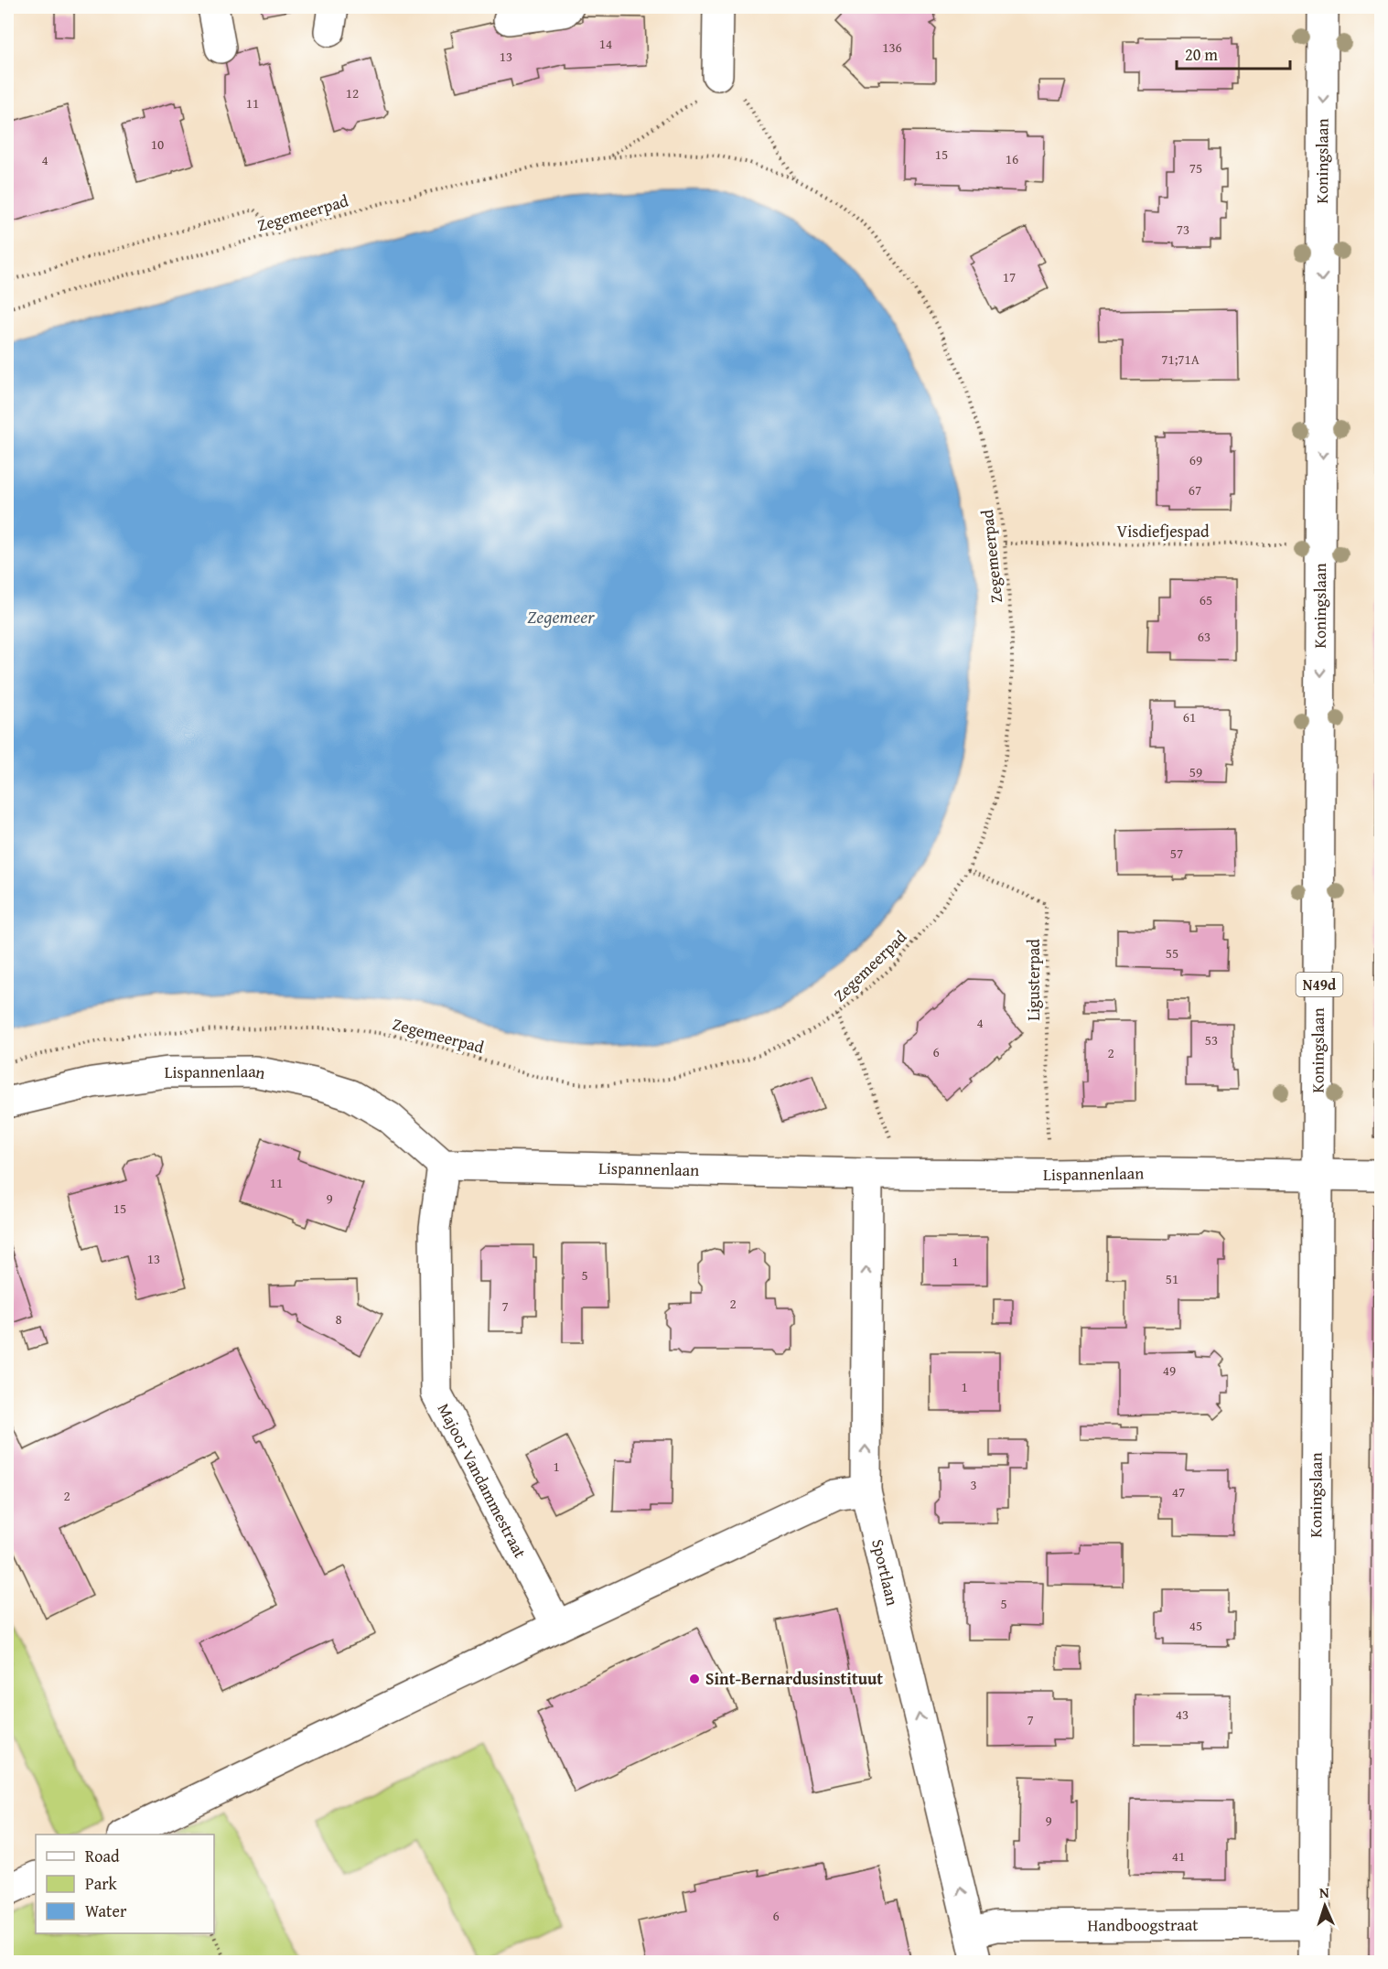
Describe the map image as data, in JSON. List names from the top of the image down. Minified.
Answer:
{"streets":{"street":["Koningslaan","N49d","Lispannenlaan","Majoor Vandammestraat","Sportlaan","Handboogstraat"],"path":["Zegemeerpad","Visdiefjespad","Ligusterpad"]},"crossings":[["Koningslaan","Visdiefjespad"],["Koningslaan","Lispannenlaan"],["Koningslaan","Handboogstraat"],["Zegemeerpad","Visdiefjespad"],["Zegemeerpad","Ligusterpad"],["Lispannenlaan","Majoor Vandammestraat"],["Lispannenlaan","Sportlaan"],["Sportlaan","Handboogstraat"]],"one_way":["Koningslaan","Sportlaan"],"water":["Zegemeer"],"places":["Sint-Bernardusinstituut"],"house_numbers":["14","136","13","12","11","10","15","16","4","75","73","17","71;71A","69","67","65","63","61","59","57","55","4","53","6","2","11","9","15","13","1","5","51","2","7","8","49","1","1","3","47","2","5","45","43","7","9","41","6"],"legend":["Road","Park","Water"],"scale_bar":"20 m","north":"top"}
